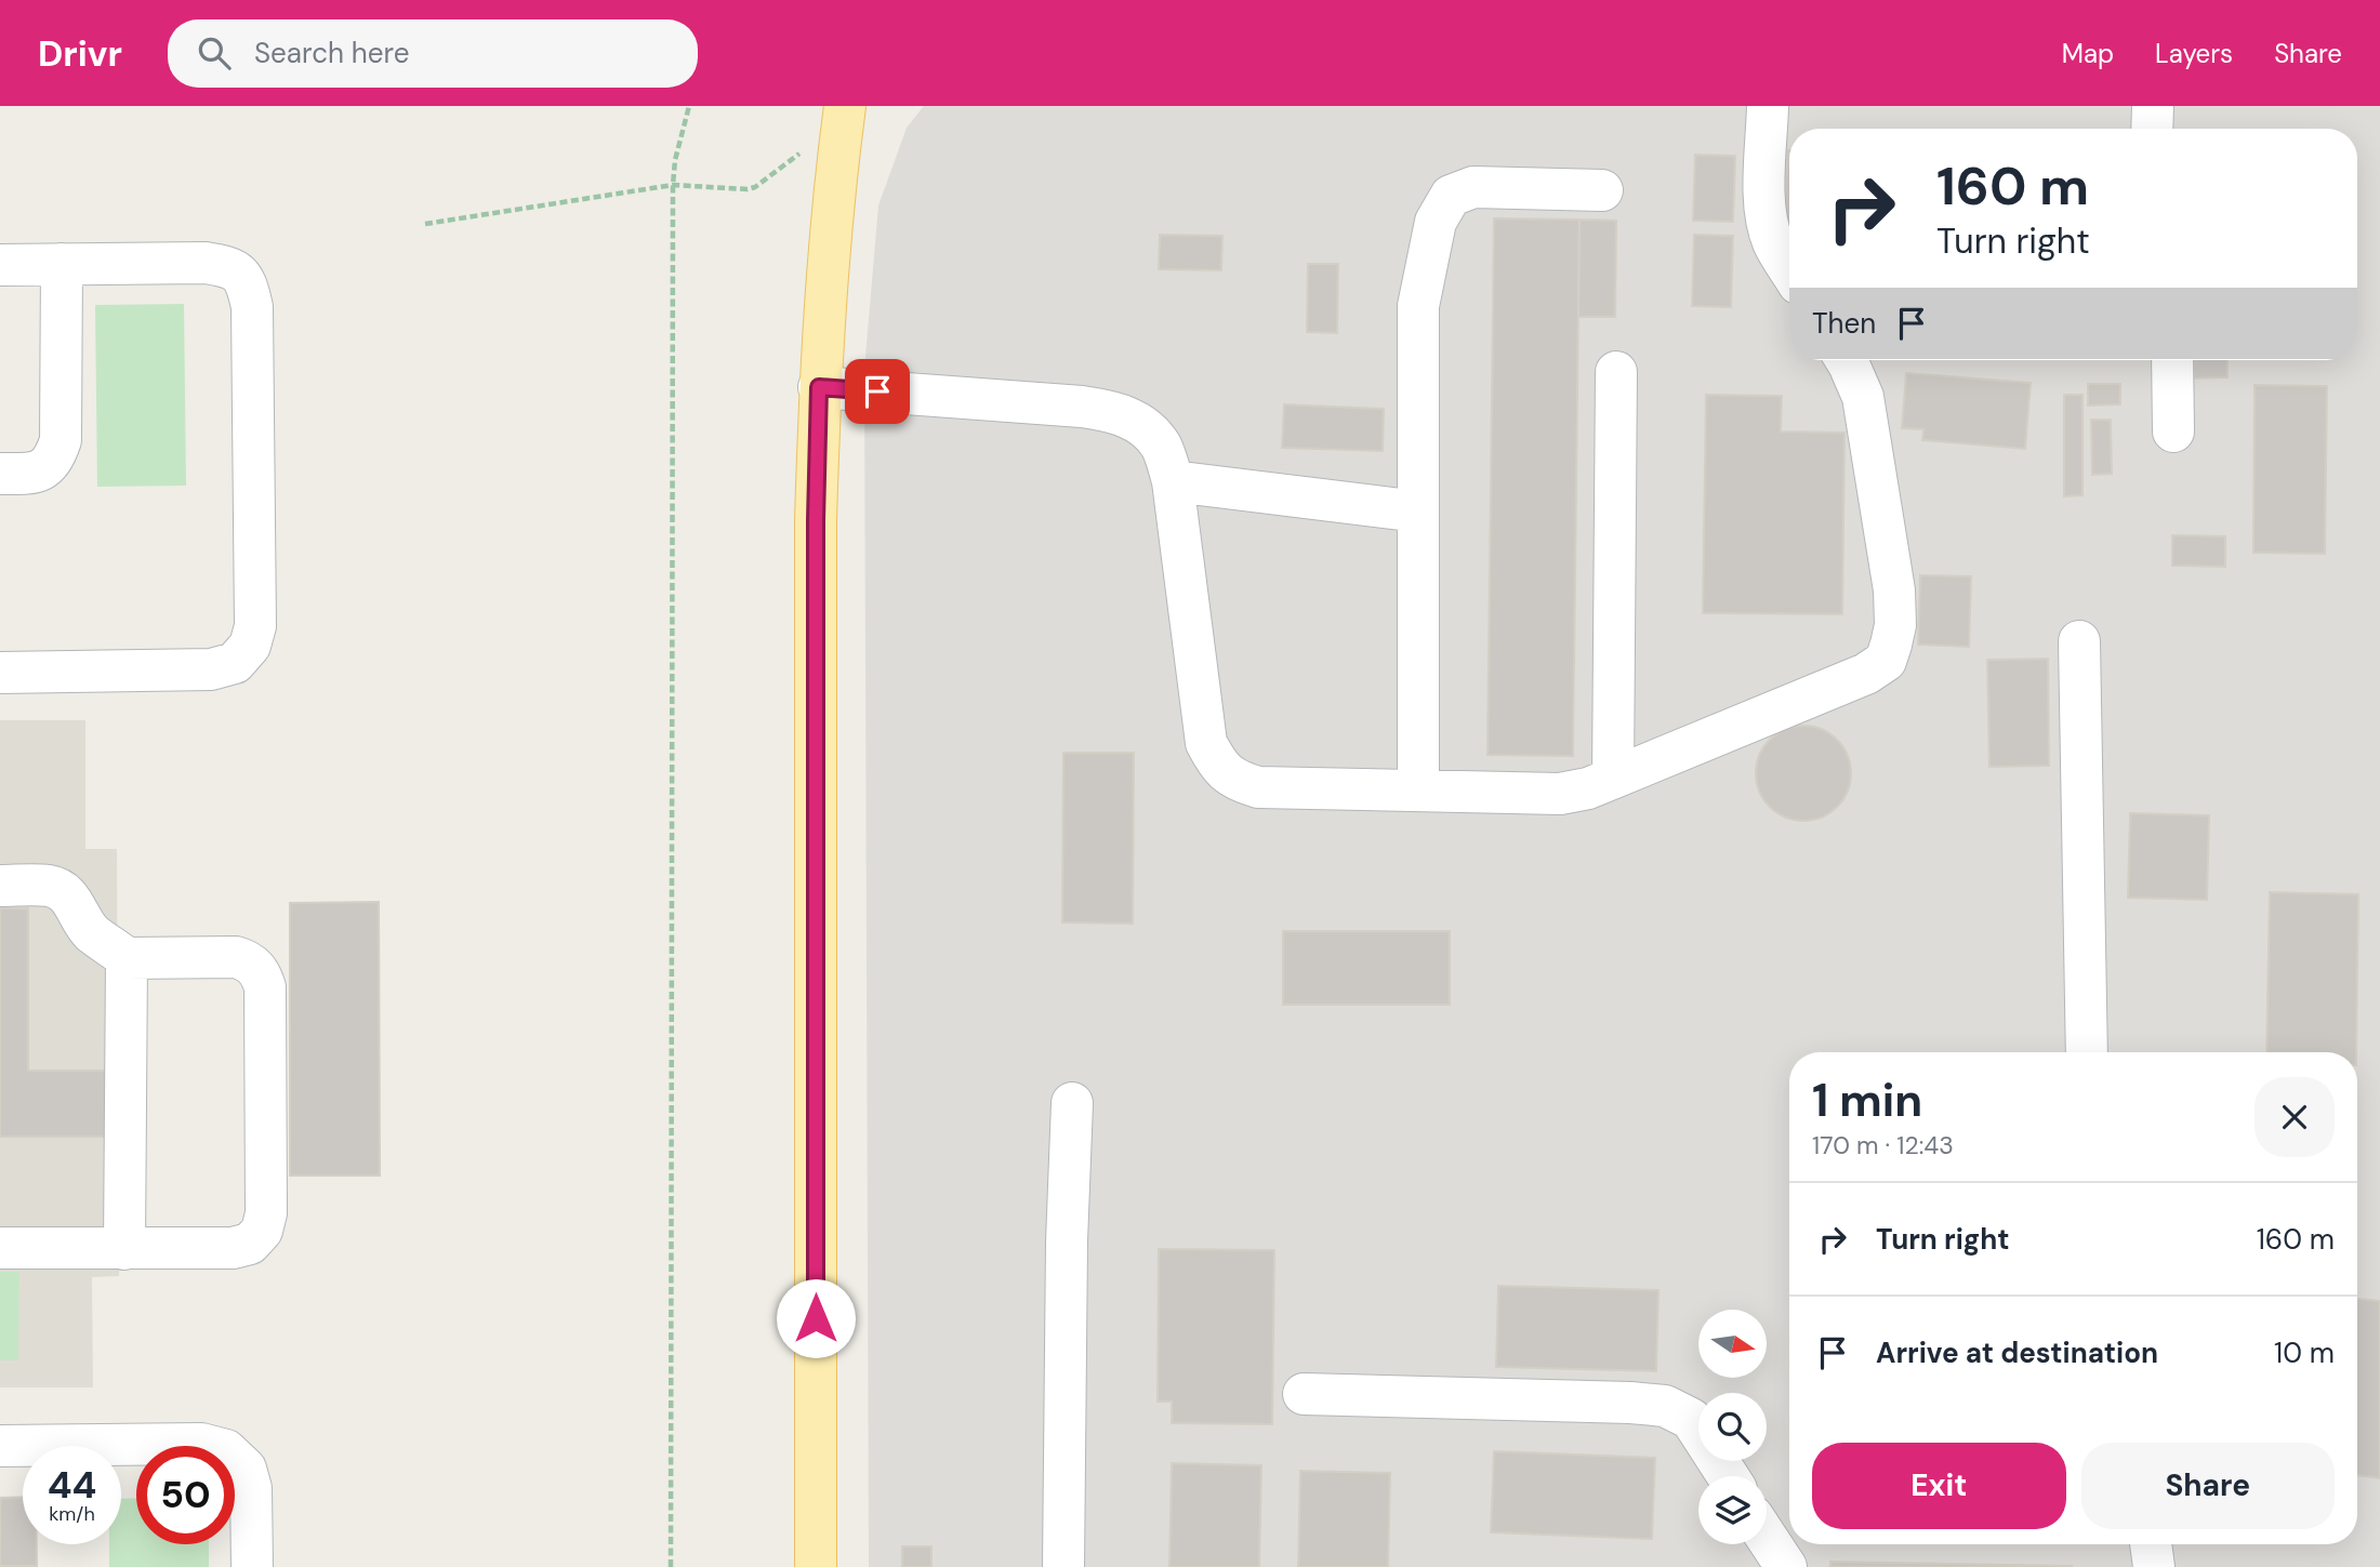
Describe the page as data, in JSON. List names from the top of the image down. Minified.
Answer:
{"north":"right","page":{"header":"Drivr","search":"Search here","nav":["Map","Layers","Share"],"turn":["160 m","Turn right"],"then":"Then","heading":["1 min","170 m · 12:43"],"list":[{"name":"Turn right","value":"160 m"},{"name":"Arrive at destination","value":"10 m"}],"buttons":["Exit","Share"],"speed":"44 km/h","limit":"50"}}
